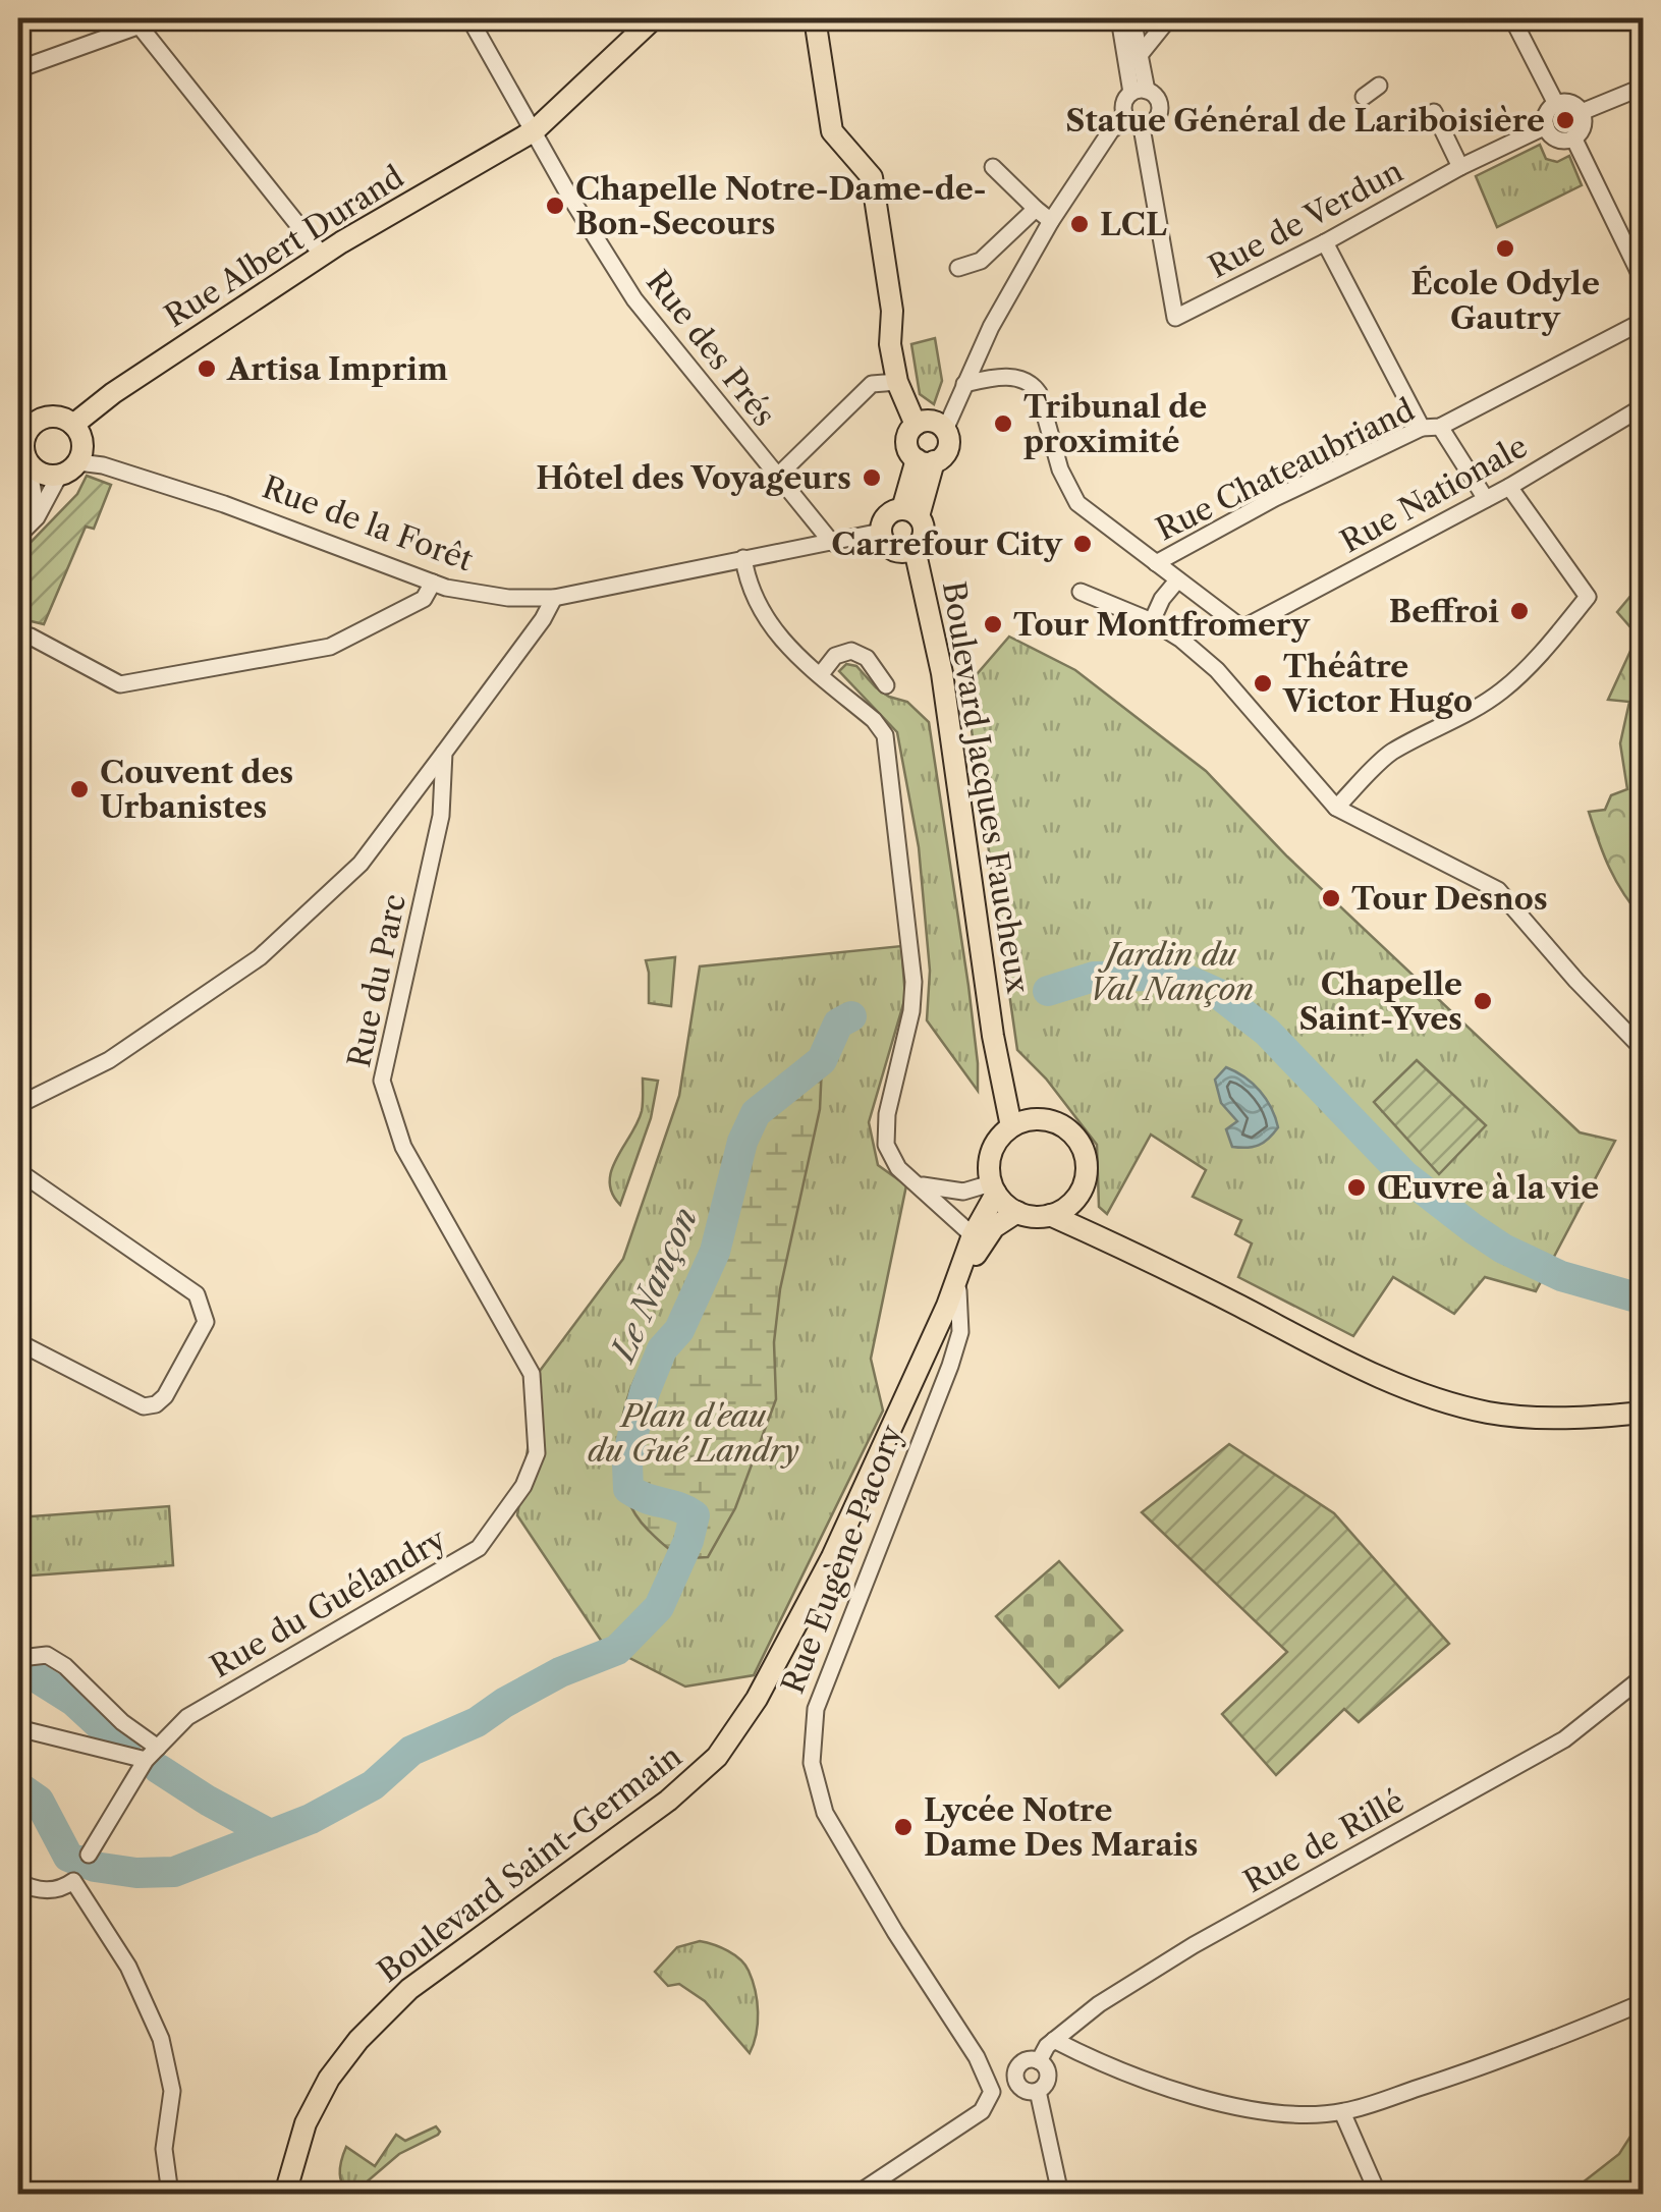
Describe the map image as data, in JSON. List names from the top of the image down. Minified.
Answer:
{"streets":{"main road":["Rue Albert Durand","Boulevard Jacques Faucheux","Rue Eugène Pacory","Boulevard Saint-Germain"],"street":["Rue de Verdun","Rue des Prés","Rue Chateaubriand","Rue Nationale","Rue de la Forêt","Rue du Parc","Rue du Guélandry","Rue de Rillé"]},"crossings":[["Rue Albert Durand","Rue des Prés"],["Rue Albert Durand","Rue de la Forêt"],["Rue des Prés","Rue de la Forêt"],["Rue de la Forêt","Boulevard Jacques Faucheux"],["Boulevard Jacques Faucheux","Rue Eugène Pacory"],["Boulevard Jacques Faucheux","Boulevard Saint-Germain"],["Rue du Parc","Rue du Guélandry"],["Rue Eugène Pacory","Boulevard Saint-Germain"]],"water":["Le Nançon"],"parks":["Jardin du Val Nançon","Plan d'eau du Gué Landry"],"places":["Statue Général de Lariboisière","Chapelle Notre-Dame-de- Bon-Secours","LCL","École Odyle Gautry","Artisa Imprim","Tribunal de proximité","Hôtel des Voyageurs","Carrefour City","Beffroi","Tour Montfromery","Théâtre Victor Hugo","Couvent des Urbanistes","Tour Desnos","Chapelle Saint-Yves","Œuvre à la vie","Lycée Notre Dame Des Marais"]}
